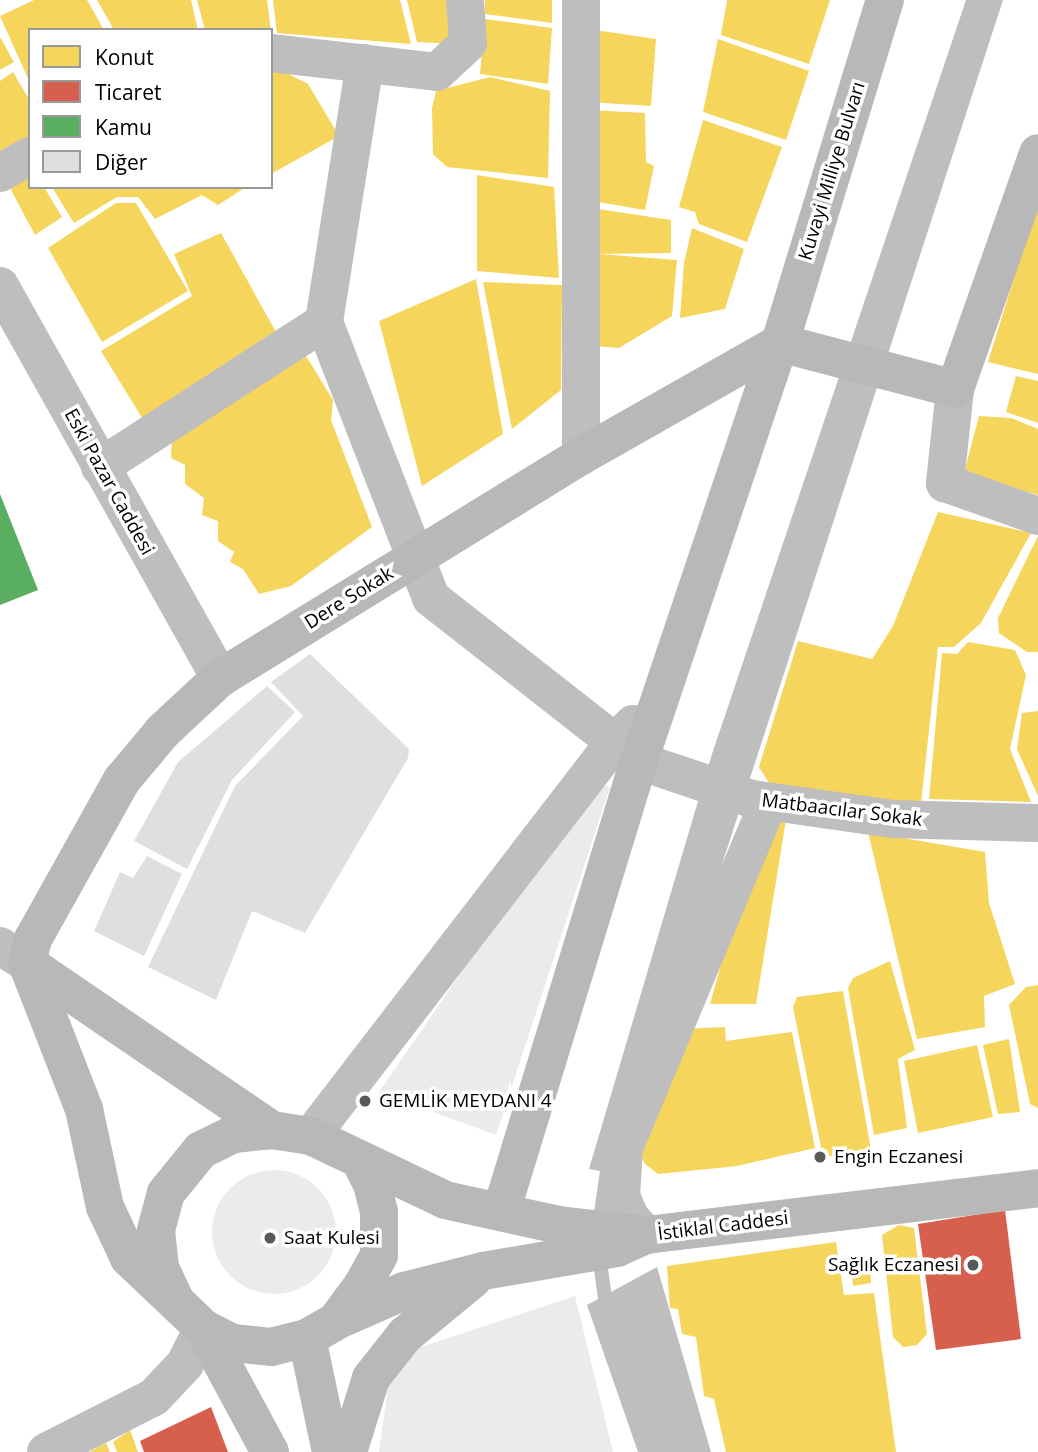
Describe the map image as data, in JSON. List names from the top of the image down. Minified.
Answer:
{"streets":{"main road":["Kuvayi Milliye Bulvarı","Dere Sokak","İstiklal Caddesi"],"street":["Eski Pazar Caddesi","Matbaacılar Sokak"]},"crossings":[["Kuvayi Milliye Bulvarı","Dere Sokak"],["Kuvayi Milliye Bulvarı","Matbaacılar Sokak"],["Eski Pazar Caddesi","Dere Sokak"],["Dere Sokak","Matbaacılar Sokak"]],"places":["GEMLİK MEYDANI 4","Engin Eczanesi","Saat Kulesi","Sağlık Eczanesi"],"legend":["Konut","Ticaret","Kamu","Diğer"]}
